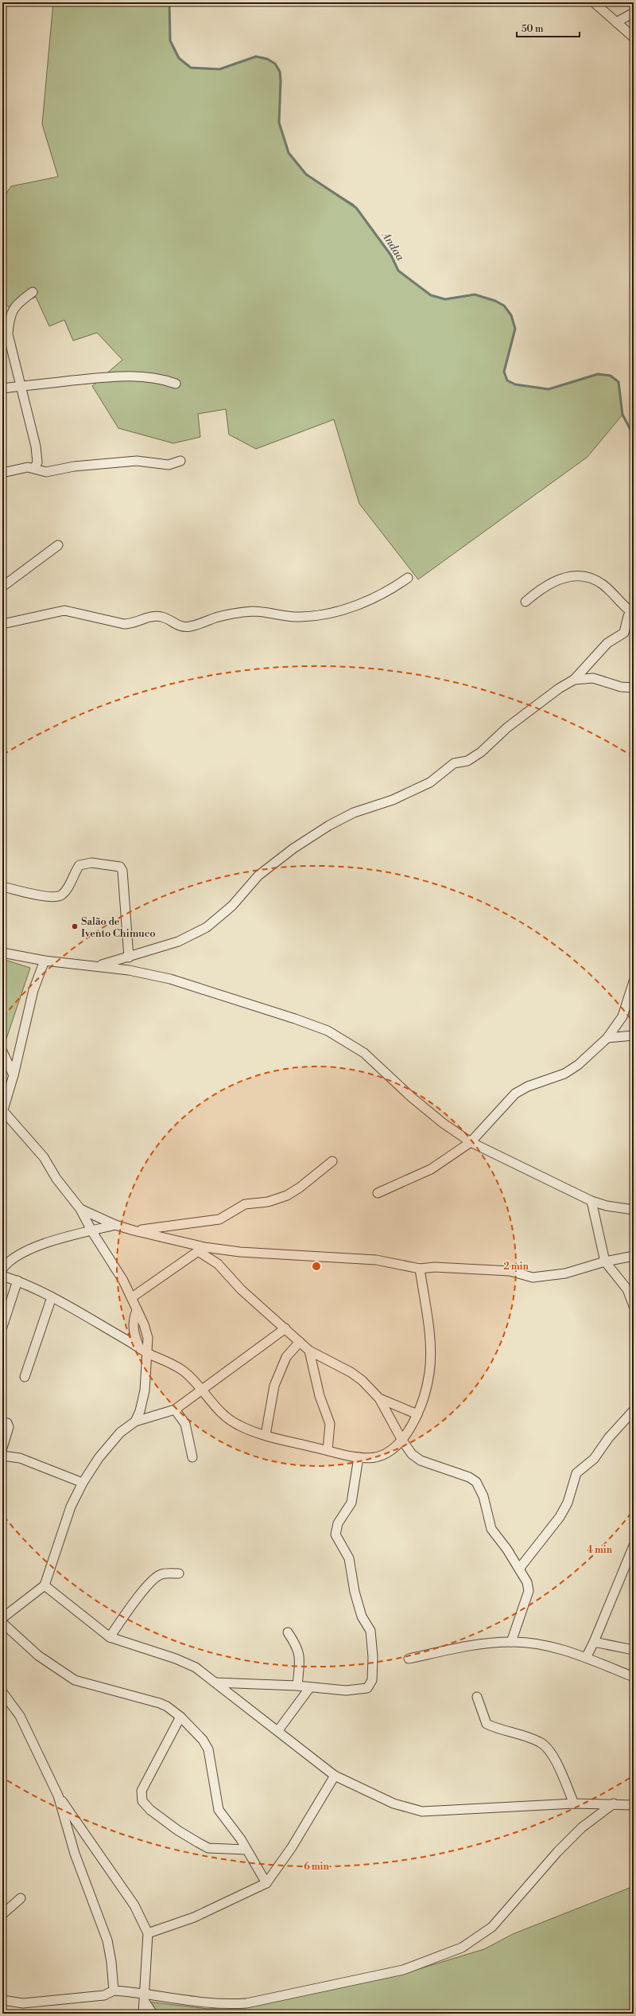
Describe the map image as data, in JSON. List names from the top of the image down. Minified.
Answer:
{"water":["Andaa"],"places":["Salão de Ivento Chimuco"],"scale_bar":"50 m","rings":["2 min","4 min","6 min"]}
